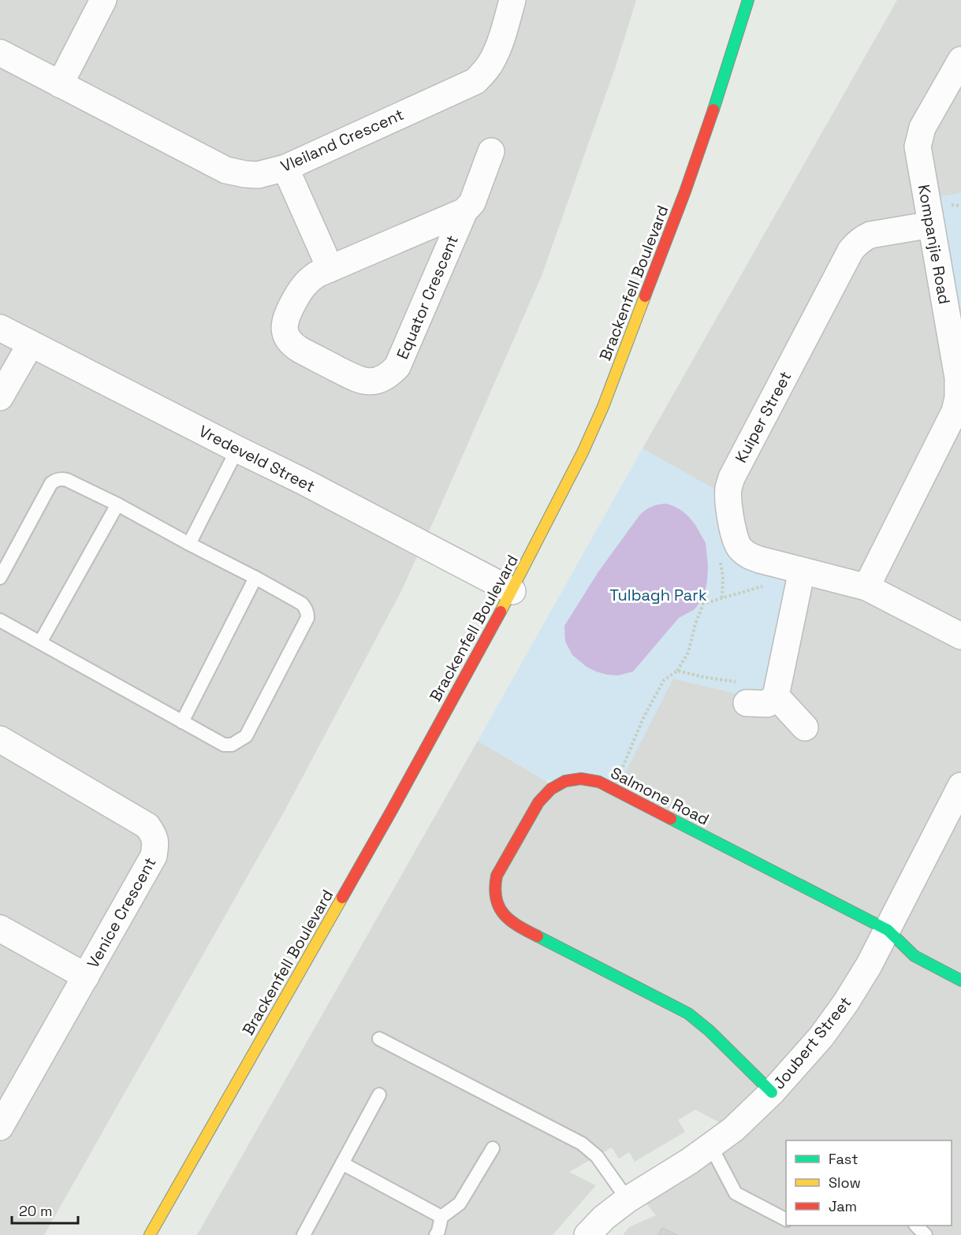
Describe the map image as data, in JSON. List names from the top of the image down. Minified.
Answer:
{"streets":{"street":["Vleiland Crescent","Kompanjie Road","Brackenfell Boulevard","Equator Crescent","Kuiper Street","Vredeveld Street","Salmone Road","Venice Crescent","Joubert Street"]},"crossings":[["Kompanjie Road","Kuiper Street"],["Brackenfell Boulevard","Vredeveld Street"],["Salmone Road","Joubert Street"]],"parks":["Tulbagh Park"],"legend":["Fast","Slow","Jam"],"scale_bar":"20 m"}
